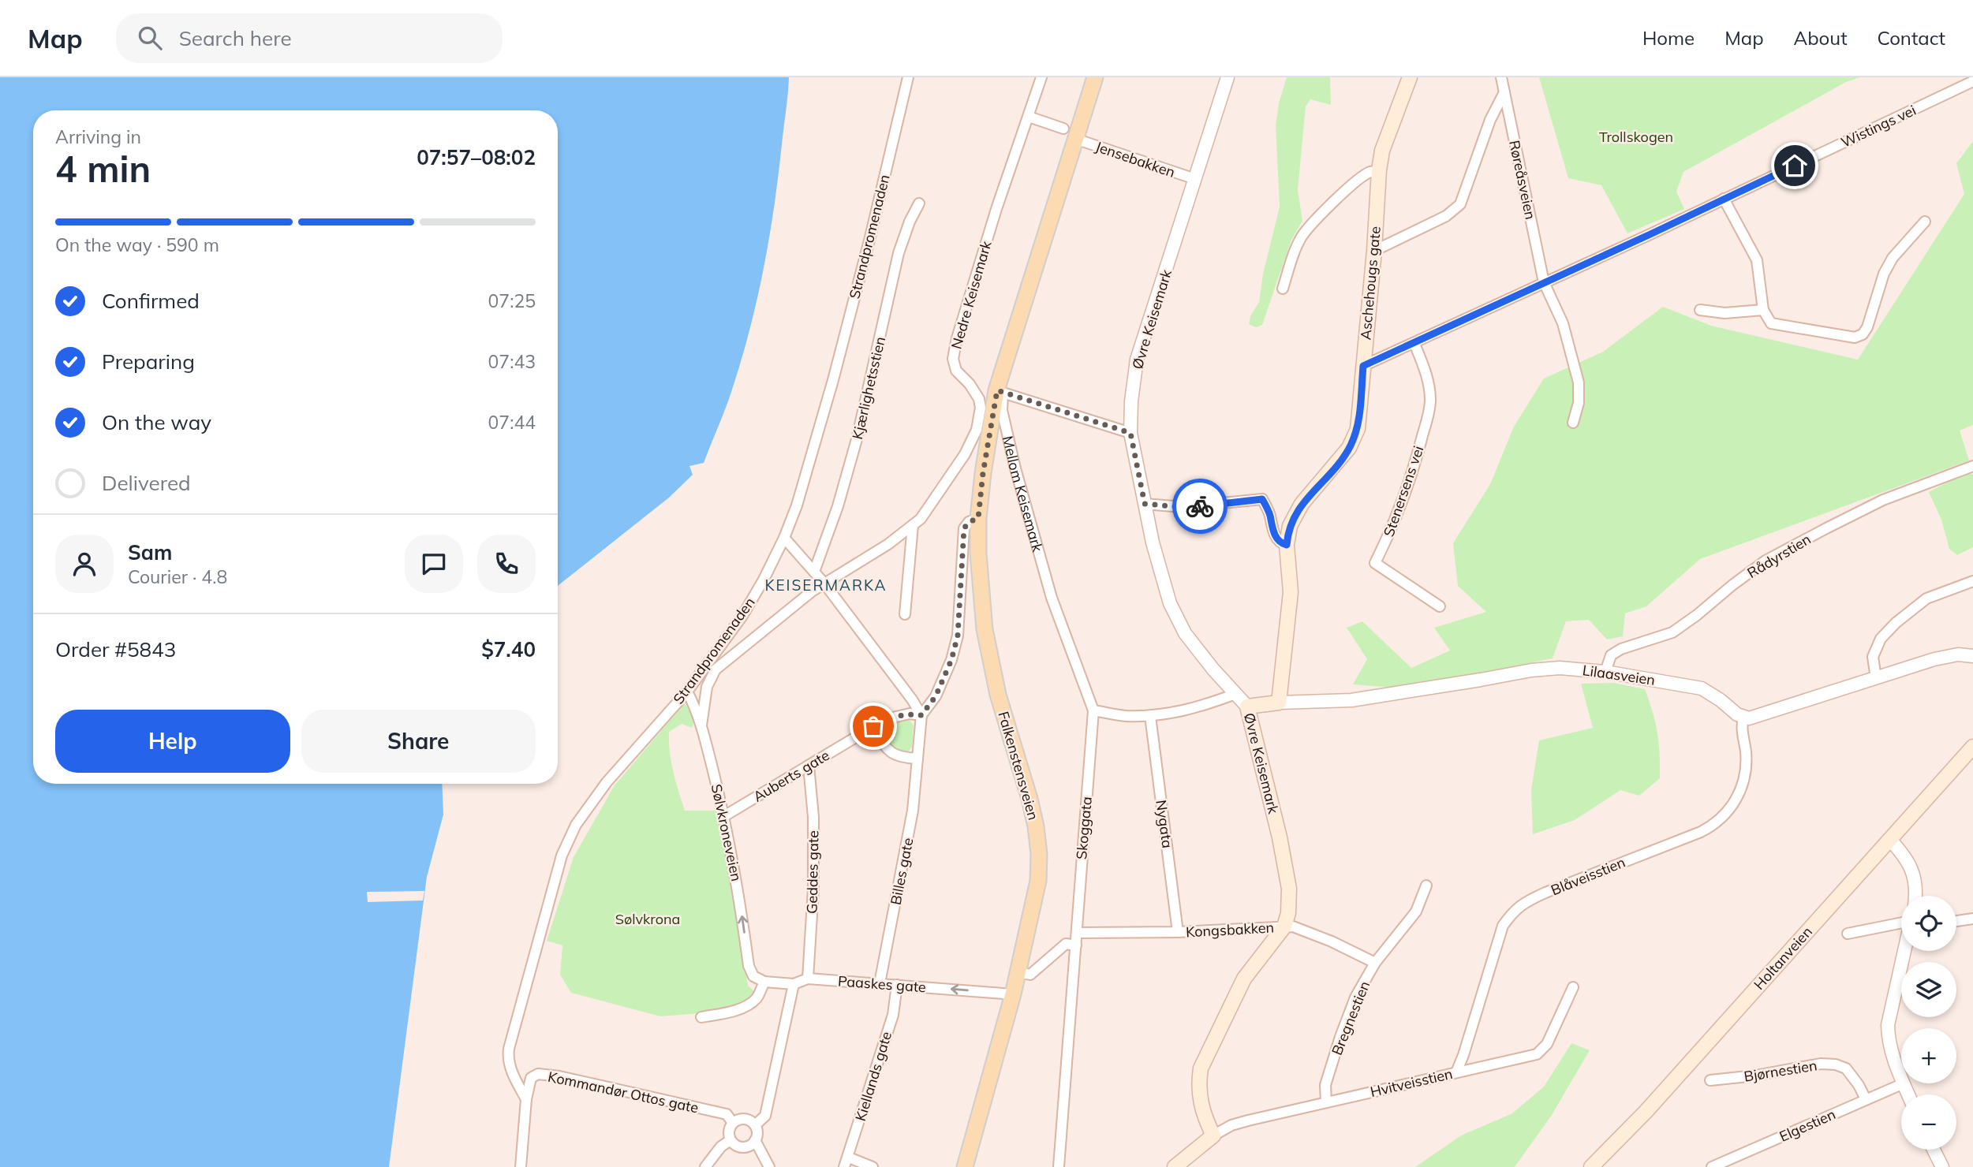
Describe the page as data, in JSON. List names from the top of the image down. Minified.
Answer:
{"streets":{"main road":["Aschehougs gate","Øvre Keisemark","Mellom Keisemark","Lilaasveien","Falkenstensveien","Holtanveien"],"street":["Wistings vei","Jensebakken","Røreåsveien","Strandpromenaden","Nedre Keisemark","Kjærlighetsstien","Stenersens vei","Rådyrstien","Auberts gate","Nygata","Skoggata","Sølvkroneveien","Billes gate","Geddes gate","Blåveisstien","Kongsbakken","Paaskes gate","Bregnestien","Bjørnestien","Kiellands gate","Hvitveisstien","Kommandør Ottos gate","Elgestien"]},"crossings":[["Wistings vei","Røreåsveien"],["Wistings vei","Aschehougs gate"],["Wistings vei","Stenersens vei"],["Jensebakken","Øvre Keisemark"],["Jensebakken","Mellom Keisemark"],["Strandpromenaden","Sølvkroneveien"],["Strandpromenaden","Kommandør Ottos gate"],["Aschehougs gate","Lilaasveien"],["Nedre Keisemark","Sølvkroneveien"],["Øvre Keisemark","Lilaasveien"],["Øvre Keisemark","Kongsbakken"],["Øvre Keisemark","Hvitveisstien"],["Mellom Keisemark","Falkenstensveien"],["Mellom Keisemark","Skoggata"],["Rådyrstien","Lilaasveien"],["Lilaasveien","Blåveisstien"],["Falkenstensveien","Billes gate"],["Falkenstensveien","Paaskes gate"],["Auberts gate","Sølvkroneveien"],["Auberts gate","Billes gate"],["Auberts gate","Geddes gate"],["Nygata","Kongsbakken"],["Skoggata","Kongsbakken"],["Sølvkroneveien","Paaskes gate"],["Billes gate","Paaskes gate"],["Geddes gate","Paaskes gate"],["Blåveisstien","Hvitveisstien"],["Kongsbakken","Bregnestien"],["Paaskes gate","Kiellands gate"],["Bregnestien","Hvitveisstien"],["Bjørnestien","Elgestien"]],"one_way":["Sølvkroneveien","Paaskes gate"],"districts":["KEISERMARKA"],"parks":["Trollskogen","Sølvkrona"],"page":{"header":"Map","search":"Search here","nav":["Home","Map","About","Contact"],"heading":["4 min","Arriving in","07:57–08:02"],"panel":["Sam","Courier · 4.8","Order #5843","$7.40"],"bar":"On the way · 590 m","list":[["Confirmed","07:25"],["Preparing","07:43"],["On the way","07:44"],"Delivered"],"buttons":["Help","Share"],"map_buttons":["+","−"]}}
